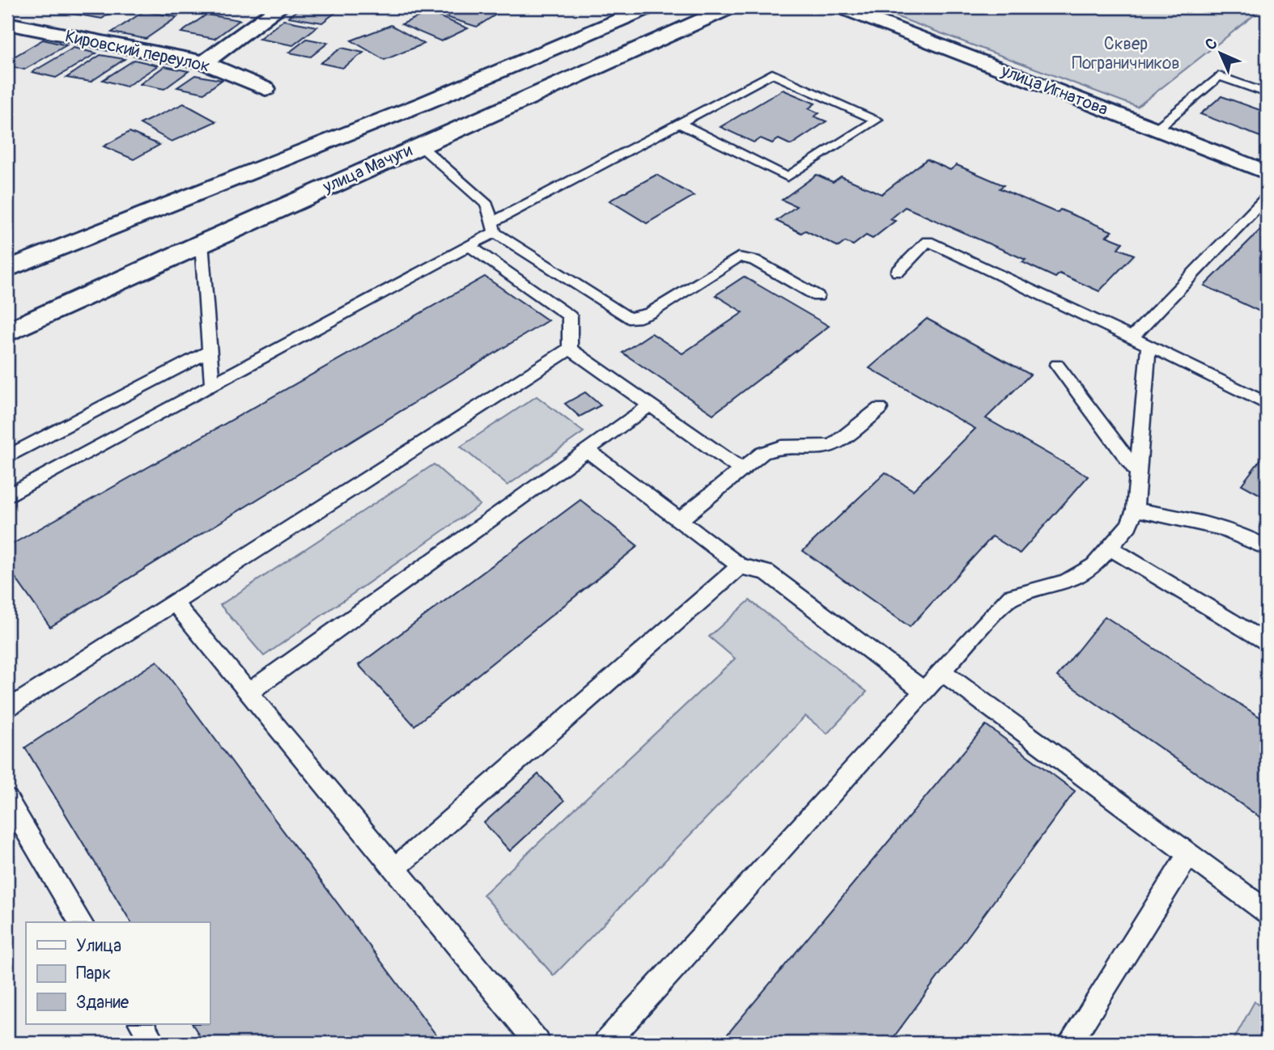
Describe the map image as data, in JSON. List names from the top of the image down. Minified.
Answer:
{"streets":{"main road":["Кировский переулок","улица Игнатова","улица Мачуги"]},"parks":["Сквер Пограничников"],"legend":["Улица","Парк","Здание"],"north":"top left"}
